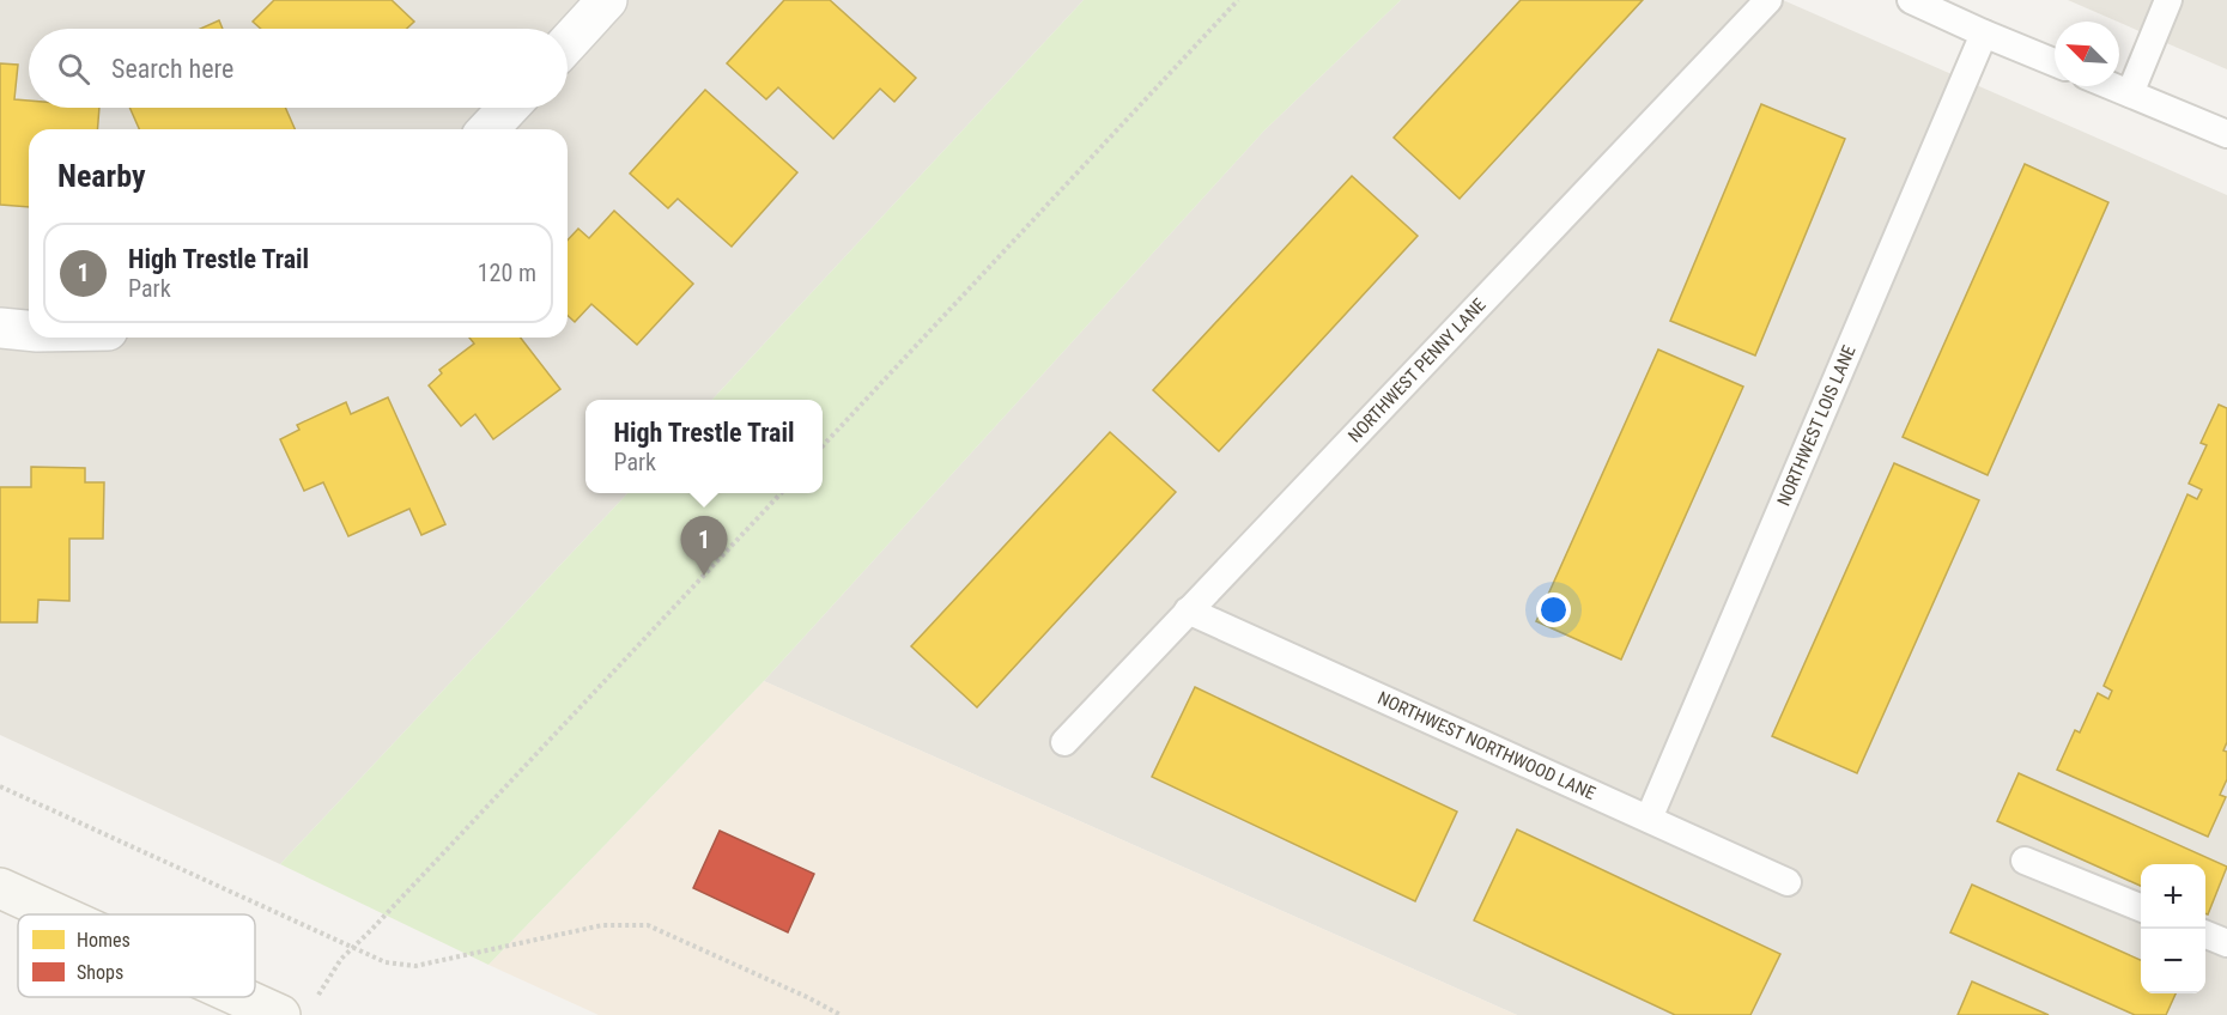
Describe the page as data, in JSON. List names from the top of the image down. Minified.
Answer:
{"streets":{"lane":["NORTHWEST PENNY LANE","NORTHWEST LOIS LANE","NORTHWEST NORTHWOOD LANE"]},"crossings":[["NORTHWEST PENNY LANE","NORTHWEST NORTHWOOD LANE"],["NORTHWEST LOIS LANE","NORTHWEST NORTHWOOD LANE"]],"legend":["Homes","Shops"],"north":"top left","page":{"search":"Search here","heading":"Nearby","list":[{"mark":"1","name":"High Trestle Trail","note":"Park","value":"120 m"}],"popup":["High Trestle Trail","Park"],"pins":"1","map_buttons":["+","−"]}}
